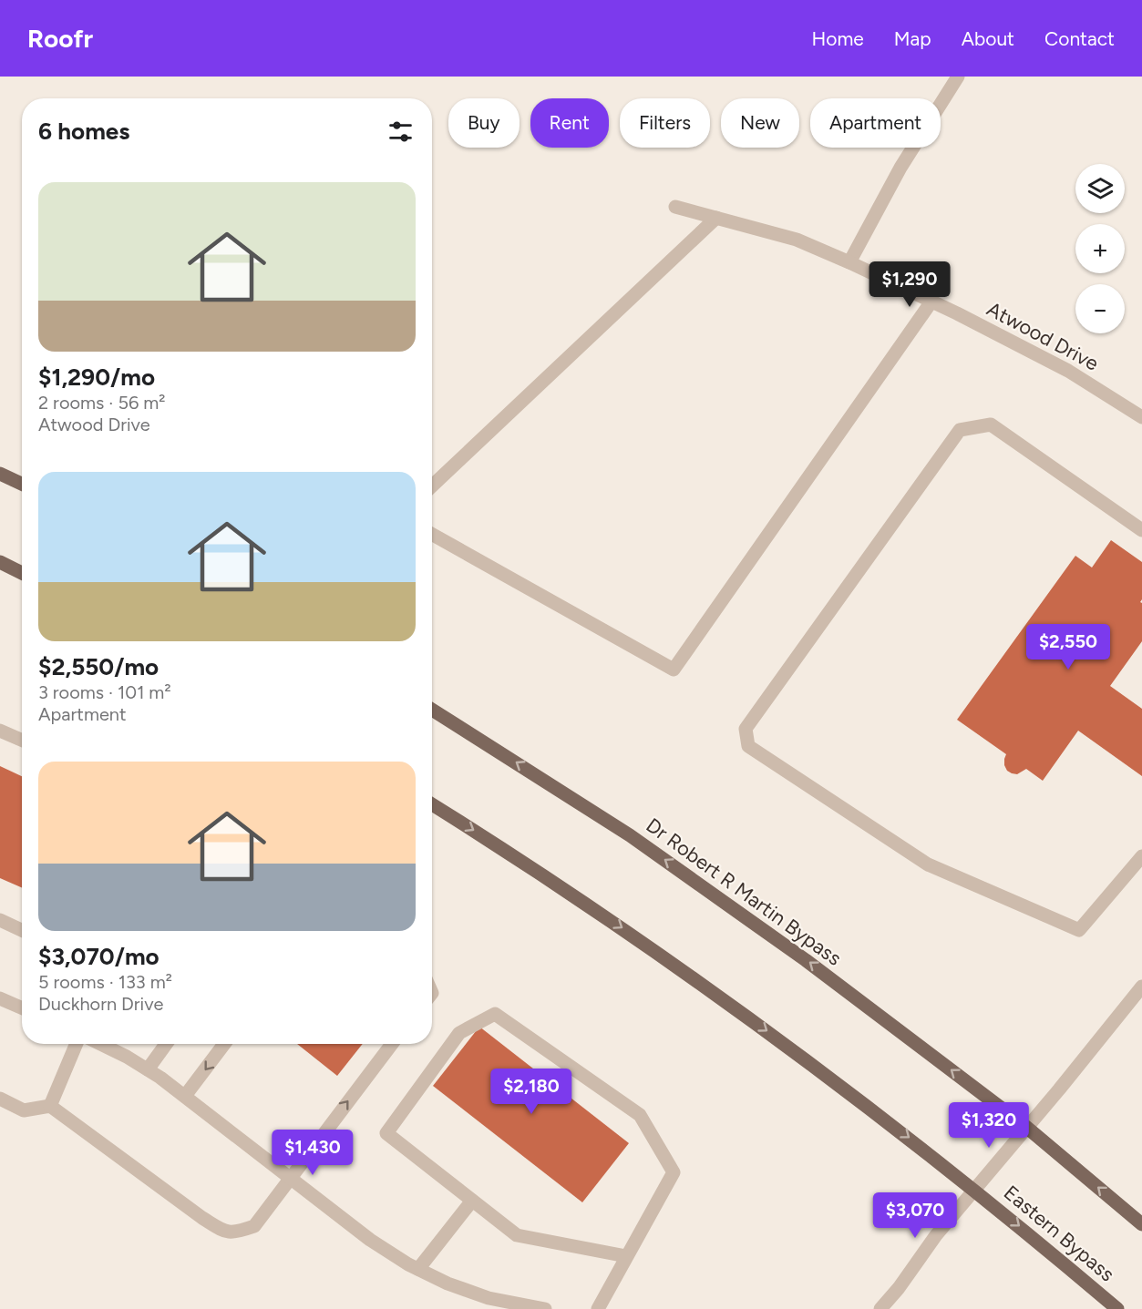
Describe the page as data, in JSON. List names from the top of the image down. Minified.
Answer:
{"streets":{"main road":["Dr Robert R Martin Bypass","Eastern Bypass"],"street":["Atwood Drive"]},"page":{"header":"Roofr","nav":["Home","Map","About","Contact"],"chip":["Buy","Rent","Filters","New","Apartment"],"heading":"6 homes","map_buttons":["+","−"],"list":[{"name":"$1,290/mo","note":"2 rooms · 56 m² · Atwood Drive"},{"name":"$2,550/mo","note":"3 rooms · 101 m² · Apartment"},{"name":"$3,070/mo","note":"5 rooms · 133 m² · Duckhorn Drive"}],"price":["$1,290","$2,550","$2,180","$1,320","$1,430","$3,070"]}}
